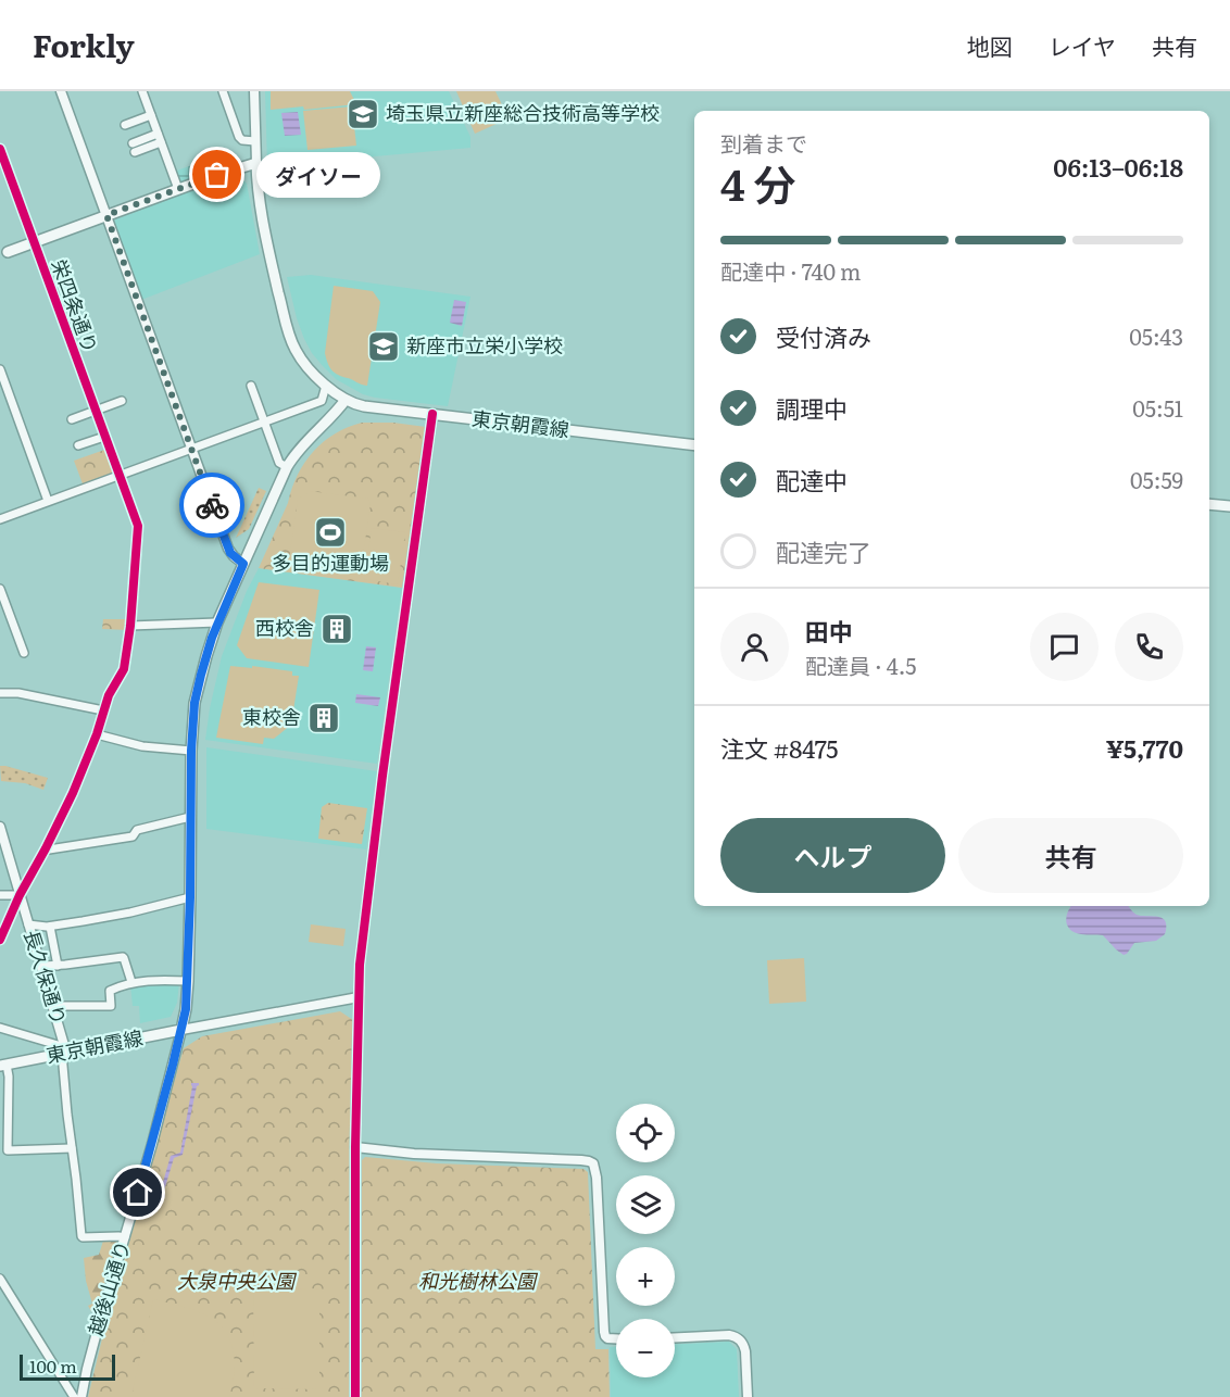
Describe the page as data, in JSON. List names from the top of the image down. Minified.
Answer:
{"streets":{"main road":["東京朝霞線"],"street":["栄四条通り","長久保通り","越後山通り"]},"crossings":[["栄四条通り","長久保通り"],["東京朝霞線","長久保通り"],["東京朝霞線","越後山通り"]],"parks":["大泉中央公園","和光樹林公園"],"places":{"school or university":["埼玉県立新座総合技術高等学校","新座市立栄小学校"],"other":["ダイソー"],"sports":["多目的運動場"],"building":["西校舎","東校舎"]},"scale_bar":"100 m","page":{"header":"Forkly","nav":["地図","レイヤ","共有"],"heading":["4 分","到着まで","06:13–06:18"],"panel":["田中","配達員 · 4.5","注文 #8475","¥5,770"],"bubble":"ダイソー","bar":"配達中 · 740 m","list":[["受付済み","05:43"],["調理中","05:51"],["配達中","05:59"],"配達完了"],"buttons":["ヘルプ","共有"],"map_buttons":["+","−"],"scale":"100 m"}}
